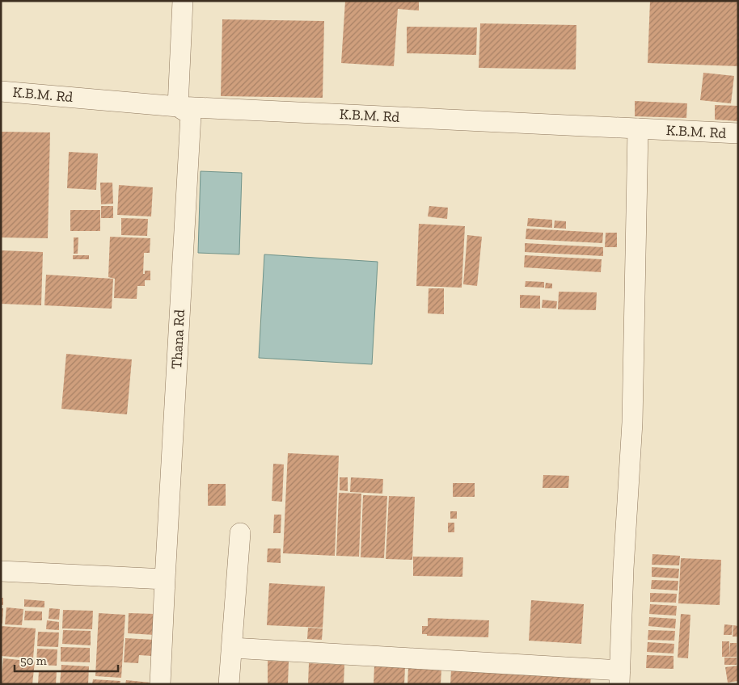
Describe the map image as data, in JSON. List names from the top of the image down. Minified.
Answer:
{"streets":{"street":["K.B.M. Rd","Thana Rd"]},"crossings":[["K.B.M. Rd","Thana Rd"]],"scale_bar":"50 m"}
